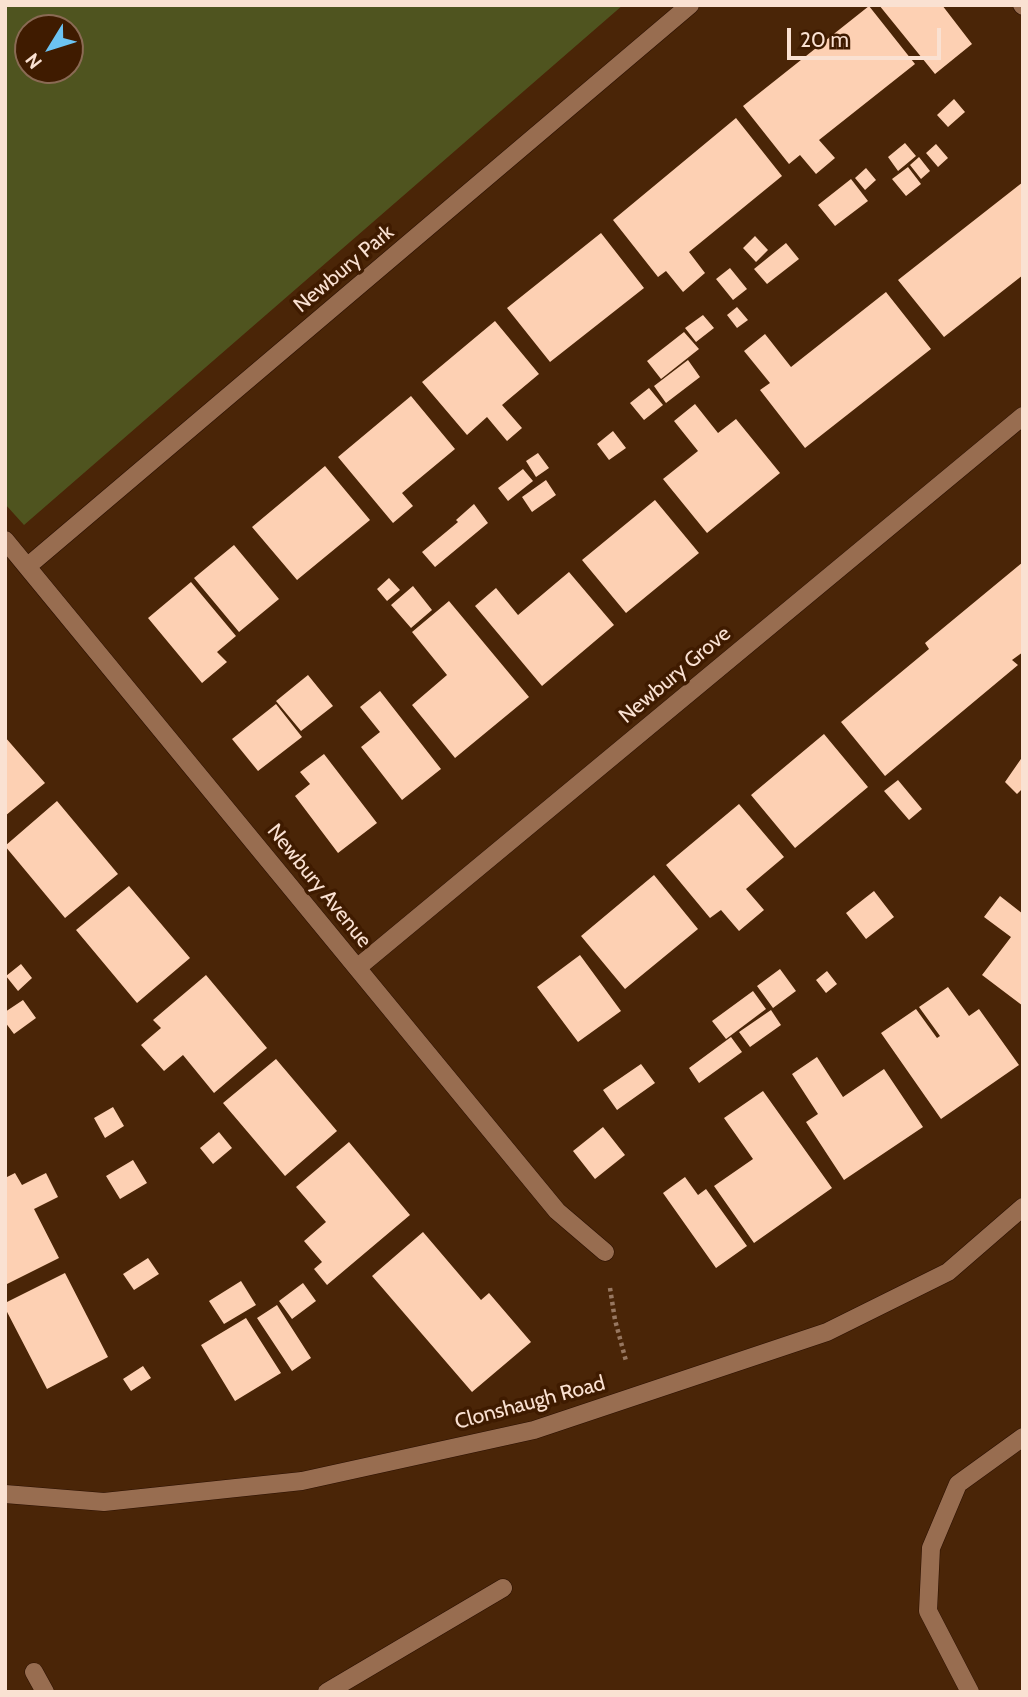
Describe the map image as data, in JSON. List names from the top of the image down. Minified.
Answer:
{"streets":{"street":["Newbury Park","Newbury Grove","Newbury Avenue","Clonshaugh Road"]},"crossings":[["Newbury Park","Newbury Avenue"],["Newbury Grove","Newbury Avenue"]],"scale_bar":"20 m","north":"bottom left"}
